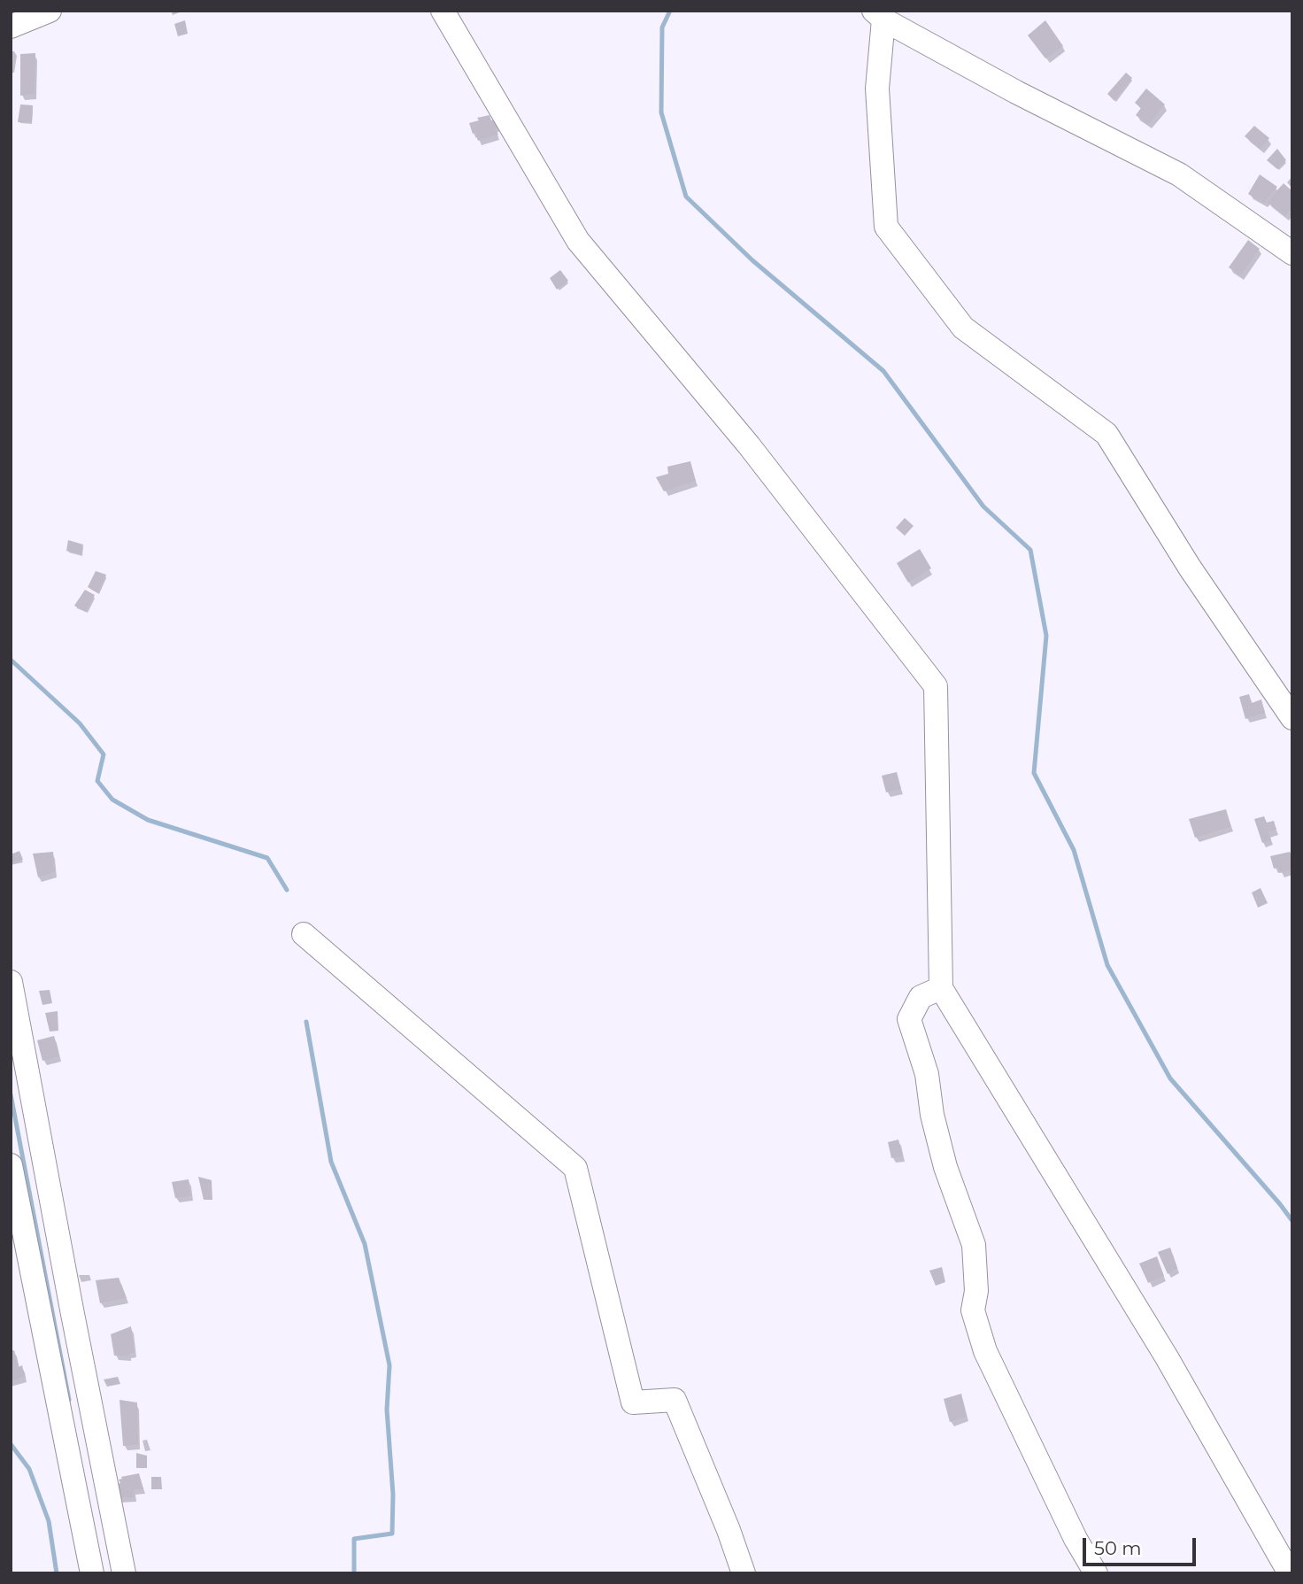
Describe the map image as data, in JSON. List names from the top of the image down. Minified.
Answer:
{"scale_bar":"50 m"}
